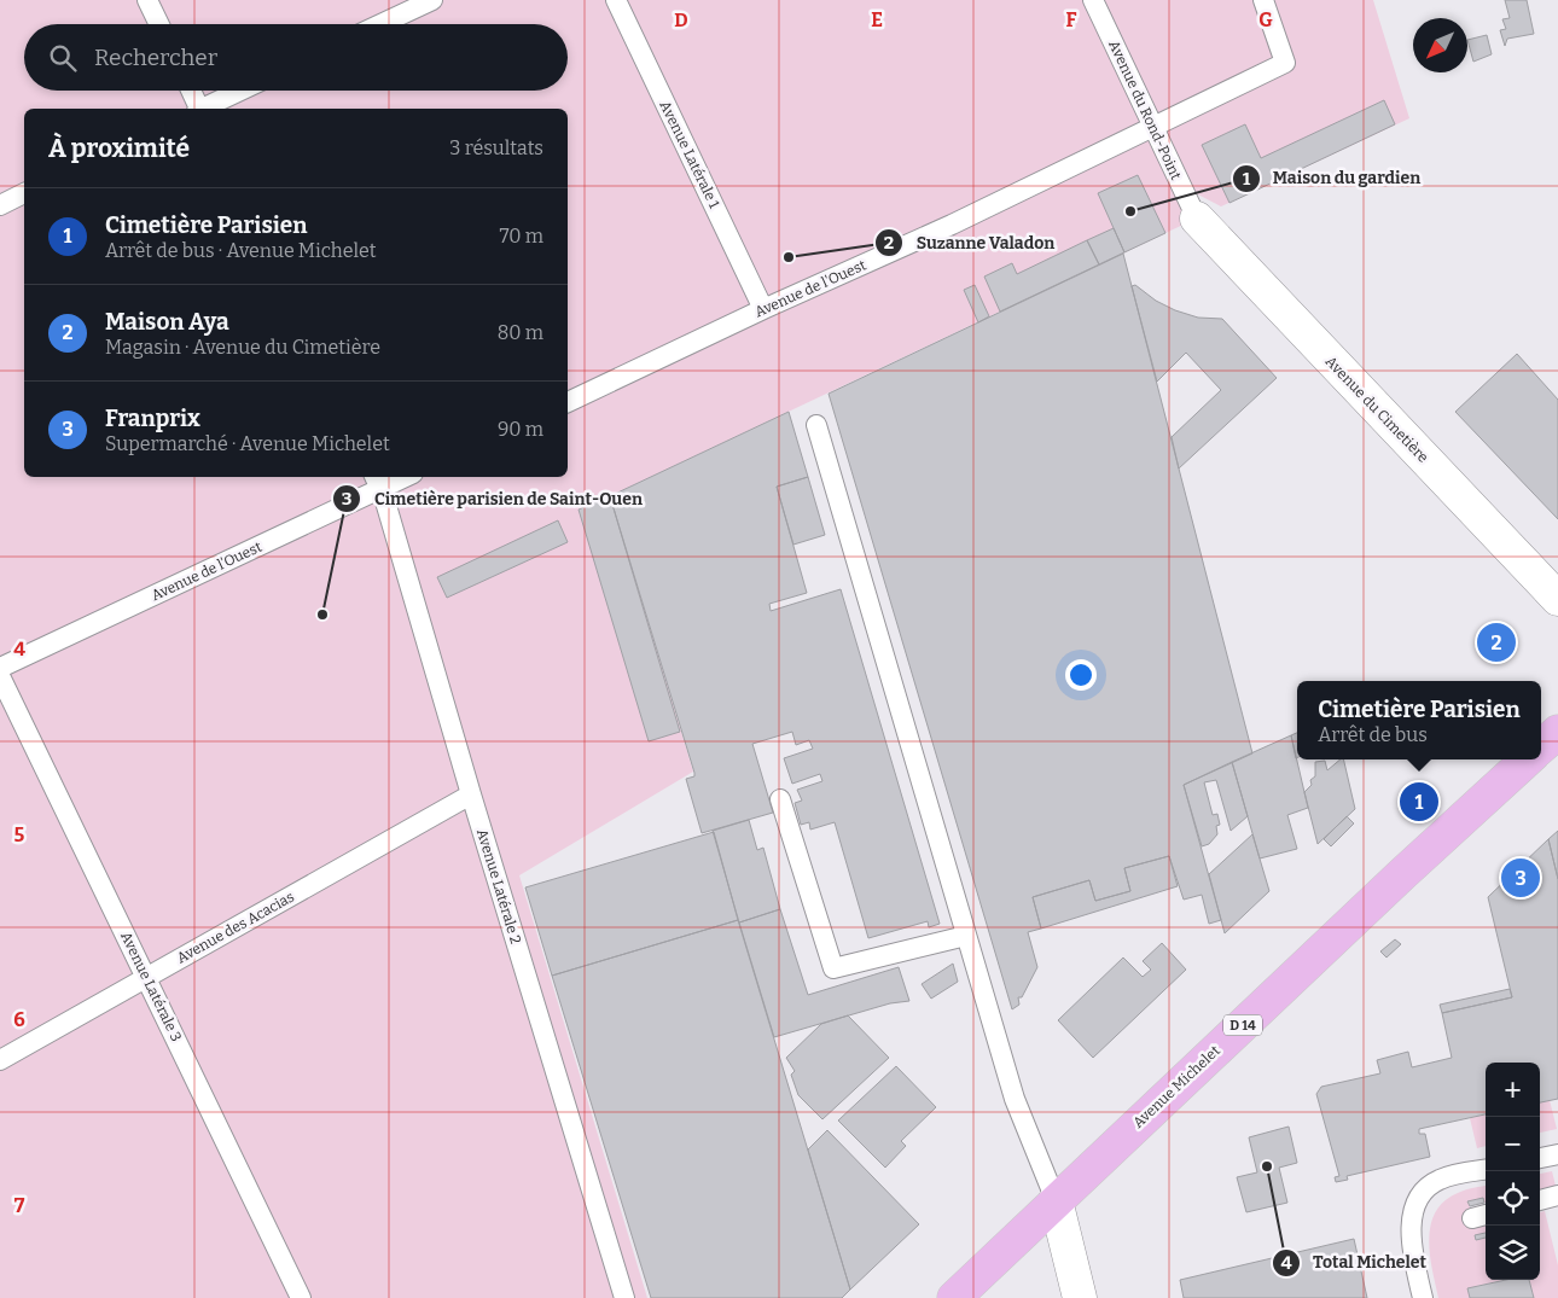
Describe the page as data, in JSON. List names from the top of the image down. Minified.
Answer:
{"streets":{"main road":["D 14","Avenue Michelet"],"street":["Avenue du Cimetière"],"lane":["Avenue du Rond-Point","Avenue Latérale 1","Avenue de l'Ouest","Avenue Latérale 2","Avenue des Acacias","Avenue Latérale 3"]},"crossings":[["Avenue du Rond-Point","Avenue de l'Ouest"],["Avenue du Rond-Point","Avenue du Cimetière"],["Avenue Latérale 1","Avenue de l'Ouest"],["Avenue de l'Ouest","Avenue Latérale 2"],["Avenue Latérale 2","Avenue des Acacias"],["Avenue des Acacias","Avenue Latérale 3"]],"places":["Maison du gardien","Suzanne Valadon","Cimetière parisien de Saint-Ouen","Total Michelet"],"north":"bottom left","page":{"search":"Rechercher","heading":["À proximité","3 résultats"],"list":[{"mark":"1","name":"Cimetière Parisien","note":"Arrêt de bus · Avenue Michelet","value":"70 m"},{"mark":"2","name":"Maison Aya","note":"Magasin · Avenue du Cimetière","value":"80 m"},{"mark":"3","name":"Franprix","note":"Supermarché · Avenue Michelet","value":"90 m"}],"pins":["2","1","3"],"popup":["Cimetière Parisien","Arrêt de bus"],"map_buttons":["+","−"]},"grid":{"columns":["D","E","F","G"],"rows":["4","5","6","7"]}}
